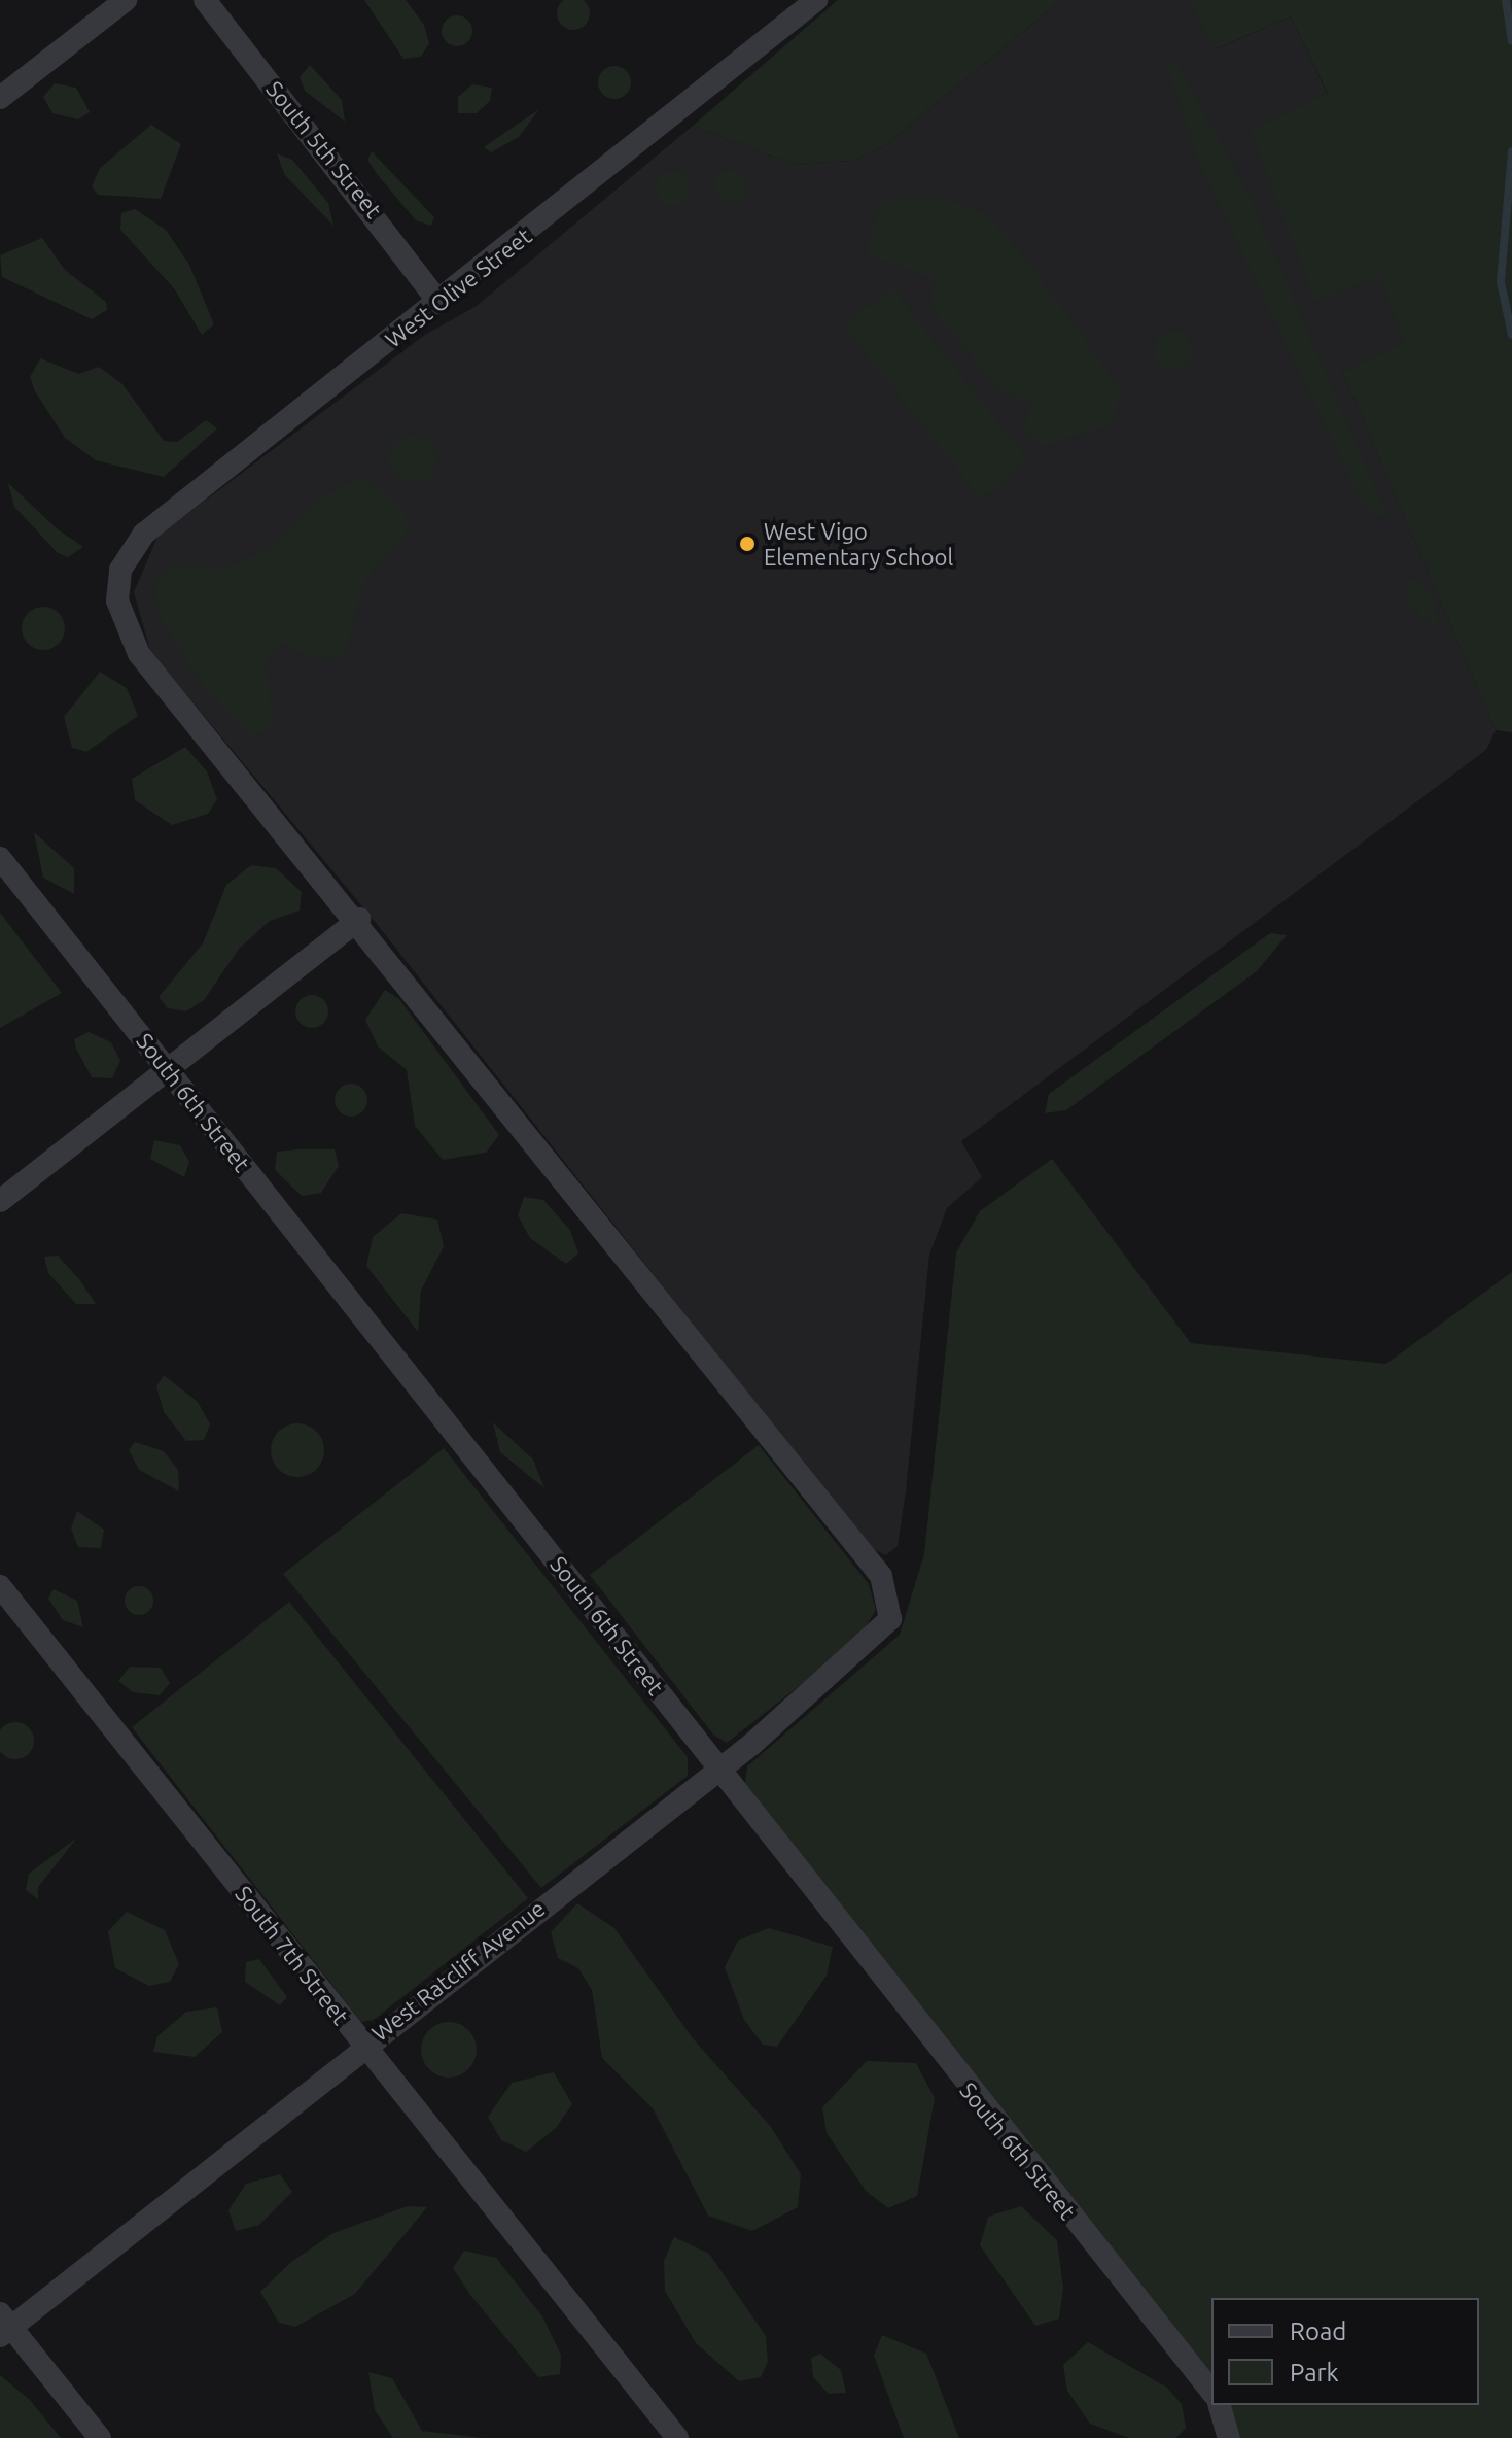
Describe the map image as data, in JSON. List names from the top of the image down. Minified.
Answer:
{"streets":{"street":["South 5th Street","West Olive Street","South 6th Street","South 7th Street","West Ratcliff Avenue"]},"crossings":[["South 5th Street","West Olive Street"],["West Olive Street","West Ratcliff Avenue"],["South 6th Street","West Ratcliff Avenue"],["South 7th Street","West Ratcliff Avenue"]],"places":["West Vigo Elementary School"],"legend":["Road","Park"]}
